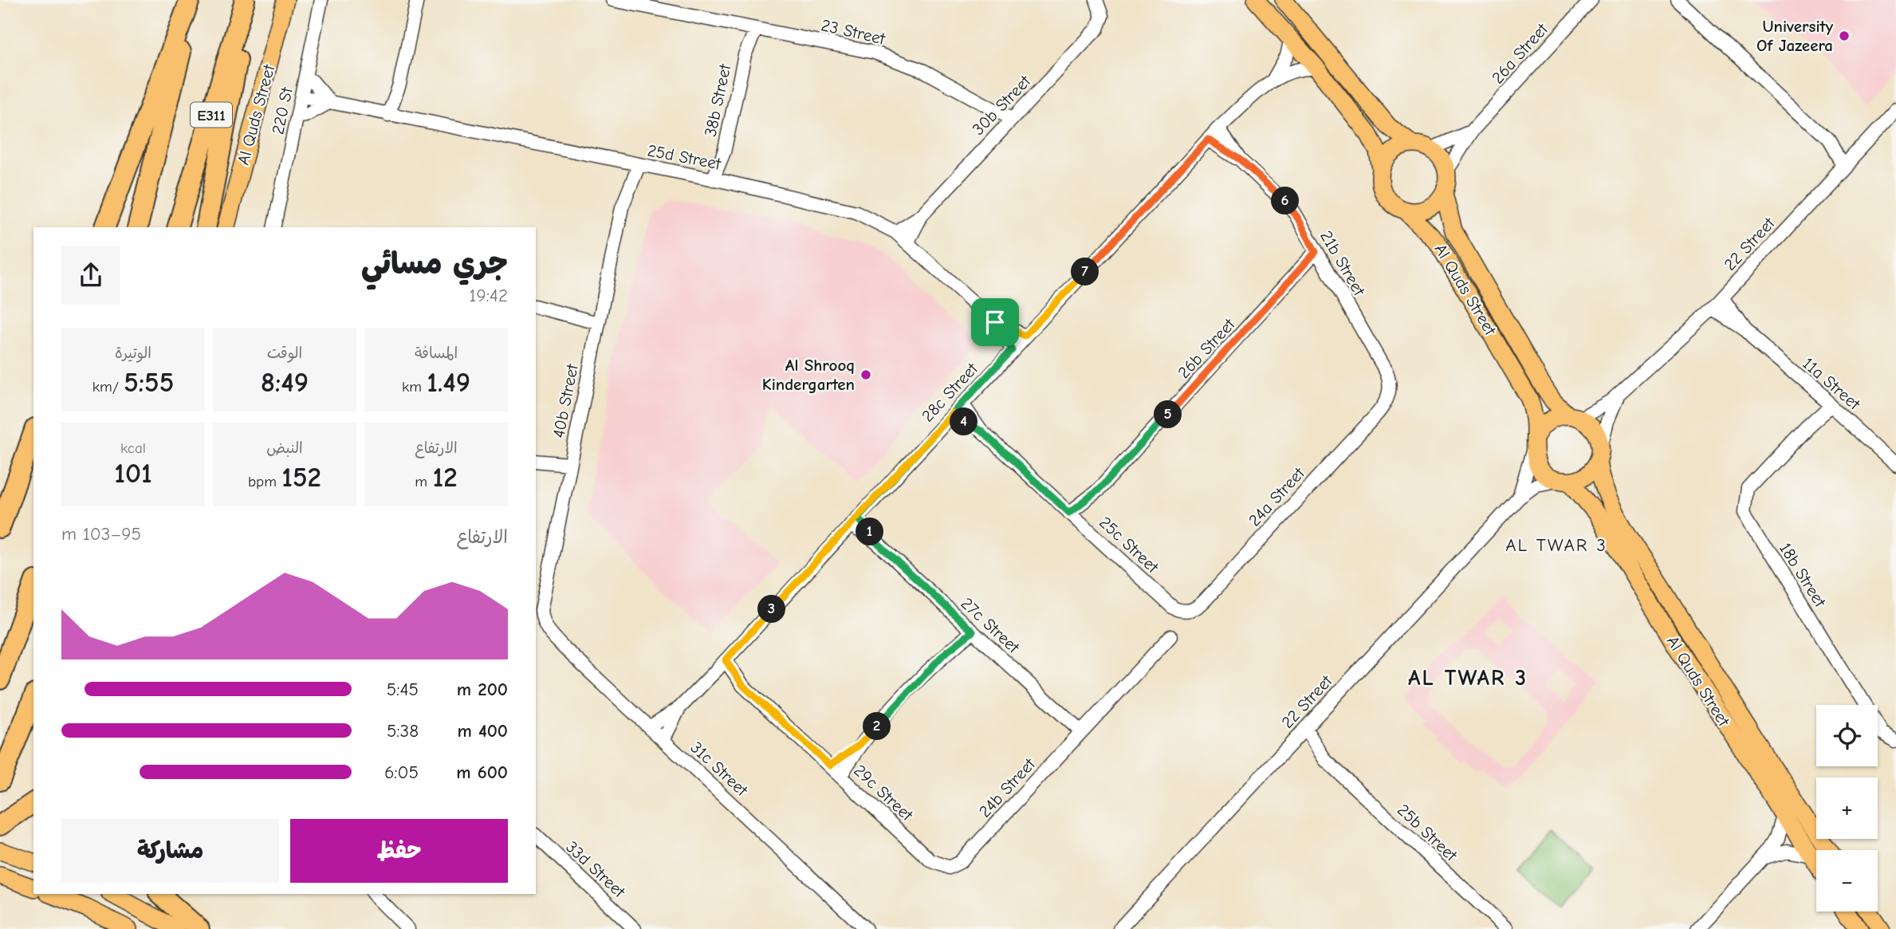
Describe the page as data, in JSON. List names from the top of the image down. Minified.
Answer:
{"streets":{"highway":["E311"],"main road":["Al Quds Street"],"street":["23 Street","26a Street","38b Street","30b Street","220 St","25d Street","22 Street","21b Street","26b Street","11a Street","28c Street","40b Street","24a Street","25c Street","18b Street","27c Street","31c Street","24b Street","29c Street","25b Street","33d Street"]},"crossings":[["23 Street","38b Street"],["23 Street","30b Street"],["26a Street","Al Quds Street"],["38b Street","25d Street"],["30b Street","25d Street"],["220 St","25d Street"],["Al Quds Street","22 Street"],["25d Street","28c Street"],["25d Street","40b Street"],["22 Street","11a Street"],["22 Street","25b Street"],["21b Street","26b Street"],["21b Street","28c Street"],["21b Street","24a Street"],["26b Street","25c Street"],["11a Street","18b Street"],["28c Street","25c Street"],["28c Street","27c Street"],["28c Street","31c Street"],["28c Street","29c Street"],["40b Street","31c Street"],["24a Street","25c Street"],["27c Street","24b Street"],["24b Street","29c Street"]],"districts":["AL TWAR 3","AL TWAR 3"],"places":["University Of Jazeera","Al Shrooq Kindergarten"],"page":{"pins":["6","7","5","4","1","3","2"],"heading":["جري مسائي","19:42"],"stats":[["المسافة","1.49 km"],["الوقت","8:49"],["الوتيرة","5:55 /km"],["الارتفاع","12 m"],["النبض","152 bpm"],["kcal","101"]],"chart":["الارتفاع","95–103 m"],"list":[{"name":"200 m","note":"5:45"},{"name":"400 m","note":"5:38"},{"name":"600 m","note":"6:05"}],"map_buttons":["+","−"],"buttons":["حفظ","مشاركة"]}}
